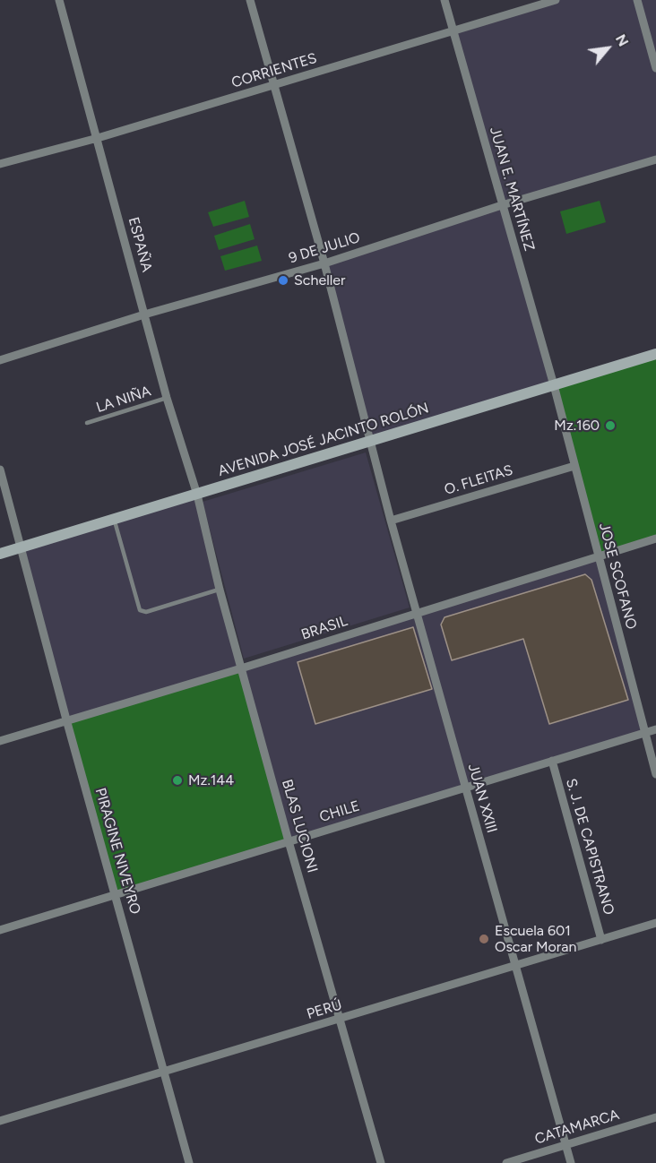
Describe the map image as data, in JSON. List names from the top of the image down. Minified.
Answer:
{"streets":{"street":["CORRIENTES","JUAN E. MARTÍNEZ","ESPAÑA","9 DE JULIO","AVENIDA JOSÉ JACINTO ROLÓN","O. FLEITAS","JOSE SCOFANO","BRASIL","JUAN XXIII","CHILE","BLAS LUCIONI","S. J. DE CAPISTRANO","PIRAGINE NIVEYRO","PERÚ","CATAMARCA"],"lane":["LA NIÑA"]},"crossings":[["CORRIENTES","JUAN E. MARTÍNEZ"],["CORRIENTES","ESPAÑA"],["CORRIENTES","JUAN XXIII"],["JUAN E. MARTÍNEZ","9 DE JULIO"],["JUAN E. MARTÍNEZ","AVENIDA JOSÉ JACINTO ROLÓN"],["JUAN E. MARTÍNEZ","JOSE SCOFANO"],["ESPAÑA","9 DE JULIO"],["ESPAÑA","LA NIÑA"],["ESPAÑA","AVENIDA JOSÉ JACINTO ROLÓN"],["ESPAÑA","BLAS LUCIONI"],["9 DE JULIO","JUAN XXIII"],["AVENIDA JOSÉ JACINTO ROLÓN","JOSE SCOFANO"],["AVENIDA JOSÉ JACINTO ROLÓN","JUAN XXIII"],["AVENIDA JOSÉ JACINTO ROLÓN","BLAS LUCIONI"],["AVENIDA JOSÉ JACINTO ROLÓN","PIRAGINE NIVEYRO"],["O. FLEITAS","JOSE SCOFANO"],["O. FLEITAS","JUAN XXIII"],["JOSE SCOFANO","BRASIL"],["JOSE SCOFANO","CHILE"],["BRASIL","JUAN XXIII"],["BRASIL","BLAS LUCIONI"],["BRASIL","PIRAGINE NIVEYRO"],["JUAN XXIII","CHILE"],["JUAN XXIII","PERÚ"],["JUAN XXIII","CATAMARCA"],["CHILE","BLAS LUCIONI"],["CHILE","S. J. DE CAPISTRANO"],["CHILE","PIRAGINE NIVEYRO"],["BLAS LUCIONI","PERÚ"],["S. J. DE CAPISTRANO","PERÚ"],["PIRAGINE NIVEYRO","PERÚ"]],"places":["Scheller","Mz.160","Mz.144","Escuela 601 Oscar Moran"],"north":"top right"}
